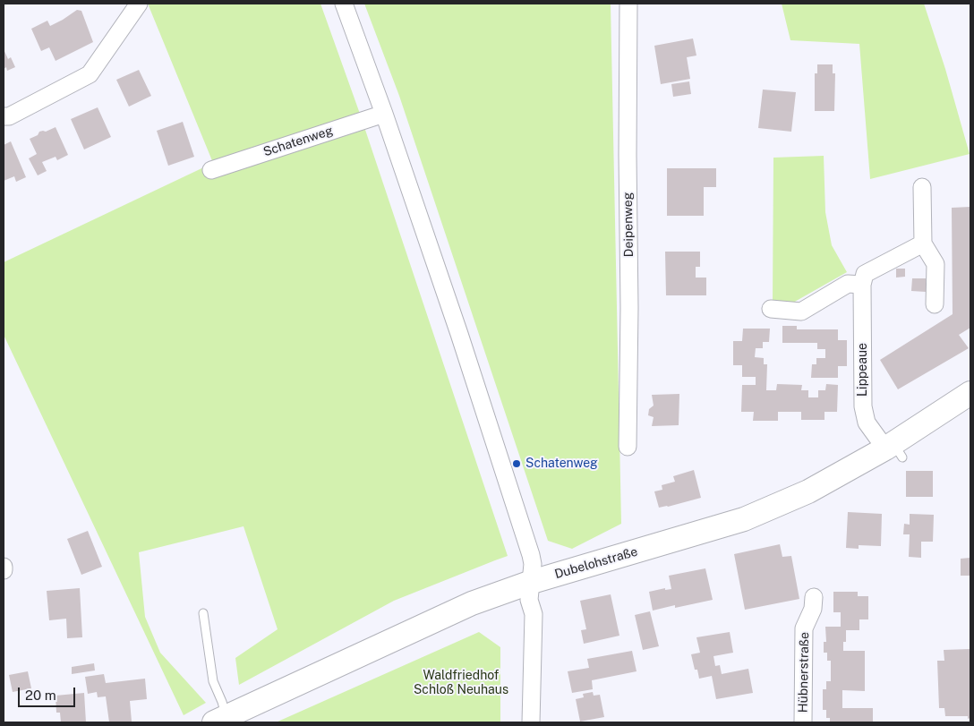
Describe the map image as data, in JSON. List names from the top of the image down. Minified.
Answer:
{"streets":{"main road":["Dubelohstraße"],"street":["Schatenweg","Deipenweg","Lippeaue","Hübnerstraße"]},"crossings":[["Lippeaue","Dubelohstraße"]],"parks":["Waldfriedhof Schloß Neuhaus"],"places":["Schatenweg"],"scale_bar":"20 m"}
